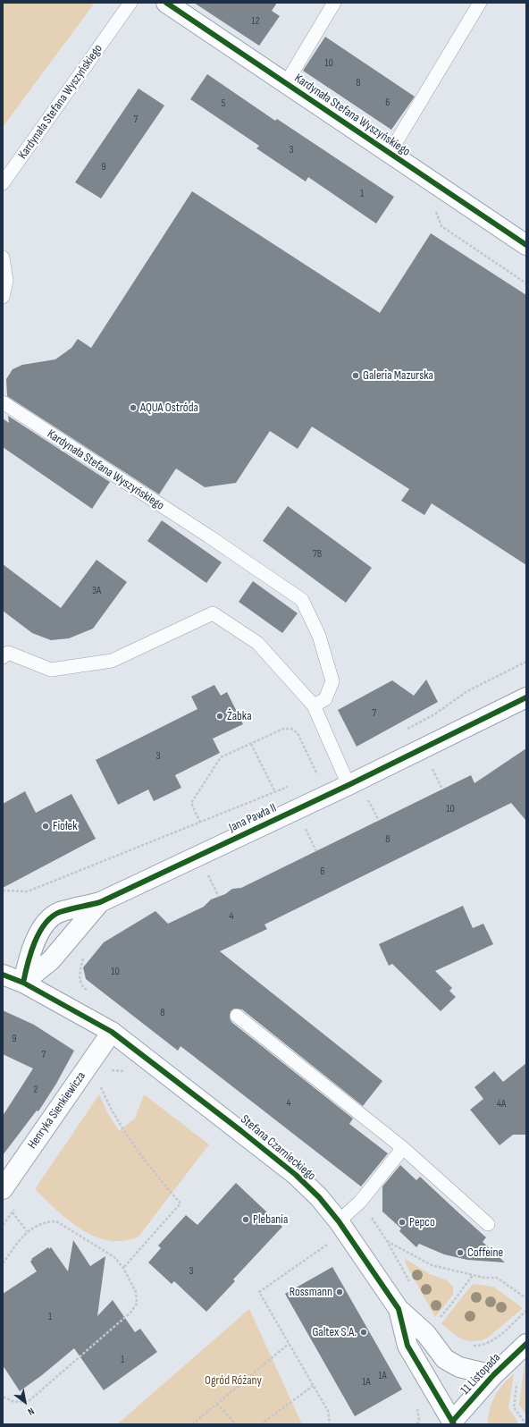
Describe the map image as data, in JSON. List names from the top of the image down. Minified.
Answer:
{"streets":{"street":["Kardynała Stefana Wyszyńskiego","Jana Pawła II","Henryka Sienkiewicza","Stefana Czarnieckiego","11 Listopada"]},"crossings":[["Jana Pawła II","Stefana Czarnieckiego"],["Henryka Sienkiewicza","Stefana Czarnieckiego"],["Stefana Czarnieckiego","11 Listopada"]],"parks":["Ogród Różany"],"places":["Galeria Mazurska","AQUA Ostróda","Żabka","Fiołek","Plebania","Pepco","Coffeine","Rossmann","Galtex S.A."],"house_numbers":["12","10","8","6","5","7","3","9","1","7B","3A","7","3","10","8","6","4","10","8","9","7","2","4","4A","3","1","1","1A","1A"],"north":"bottom right"}
